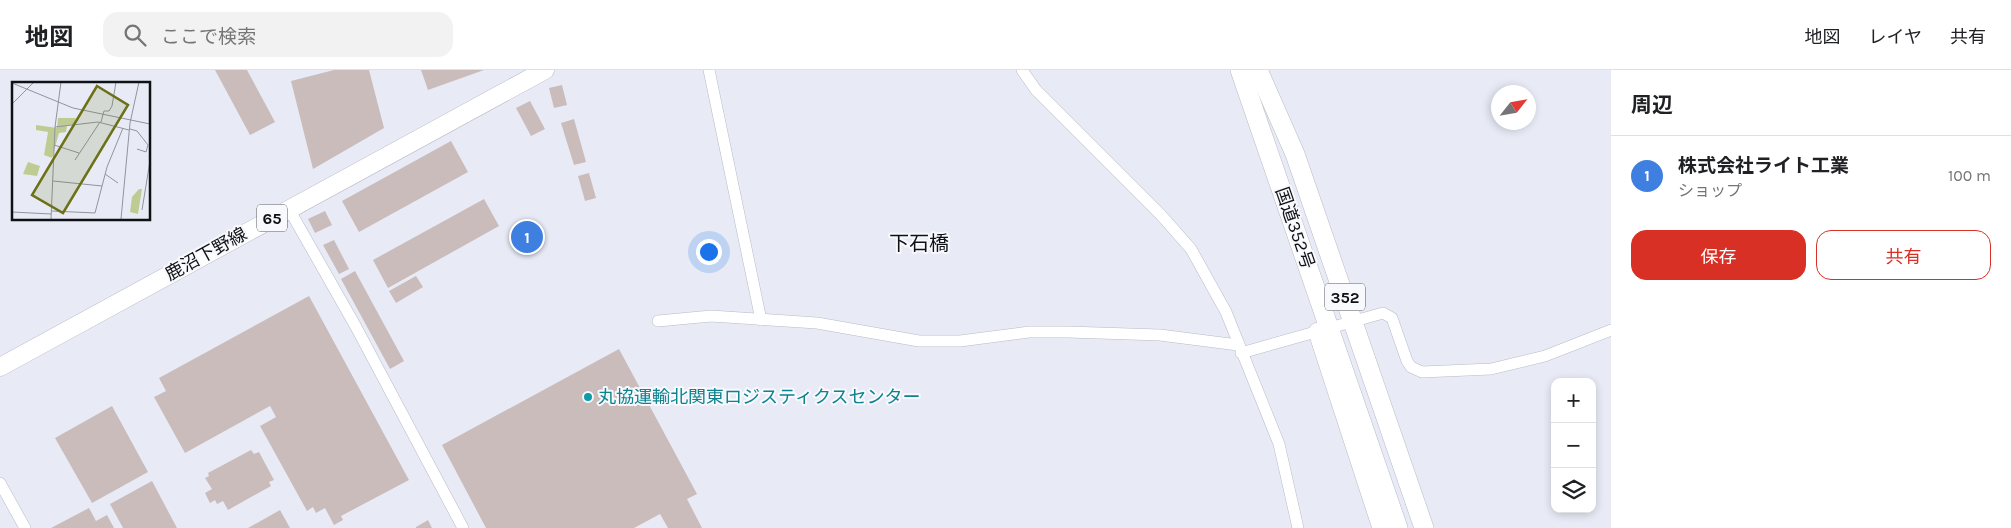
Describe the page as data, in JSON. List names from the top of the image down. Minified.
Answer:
{"streets":{"highway":["352"],"main road":["65","鹿沼下野線"]},"districts":["下石橋"],"places":["丸協運輸北関東ロジスティクスセンター"],"north":"top right","page":{"header":"地図","search":"ここで検索","nav":["地図","レイヤ","共有"],"heading":"周辺","list":[{"mark":"1","name":"株式会社ライト工業","note":"ショップ","value":"100 m"}],"buttons":["保存","共有"],"pins":"1","map_buttons":["+","−"]}}
